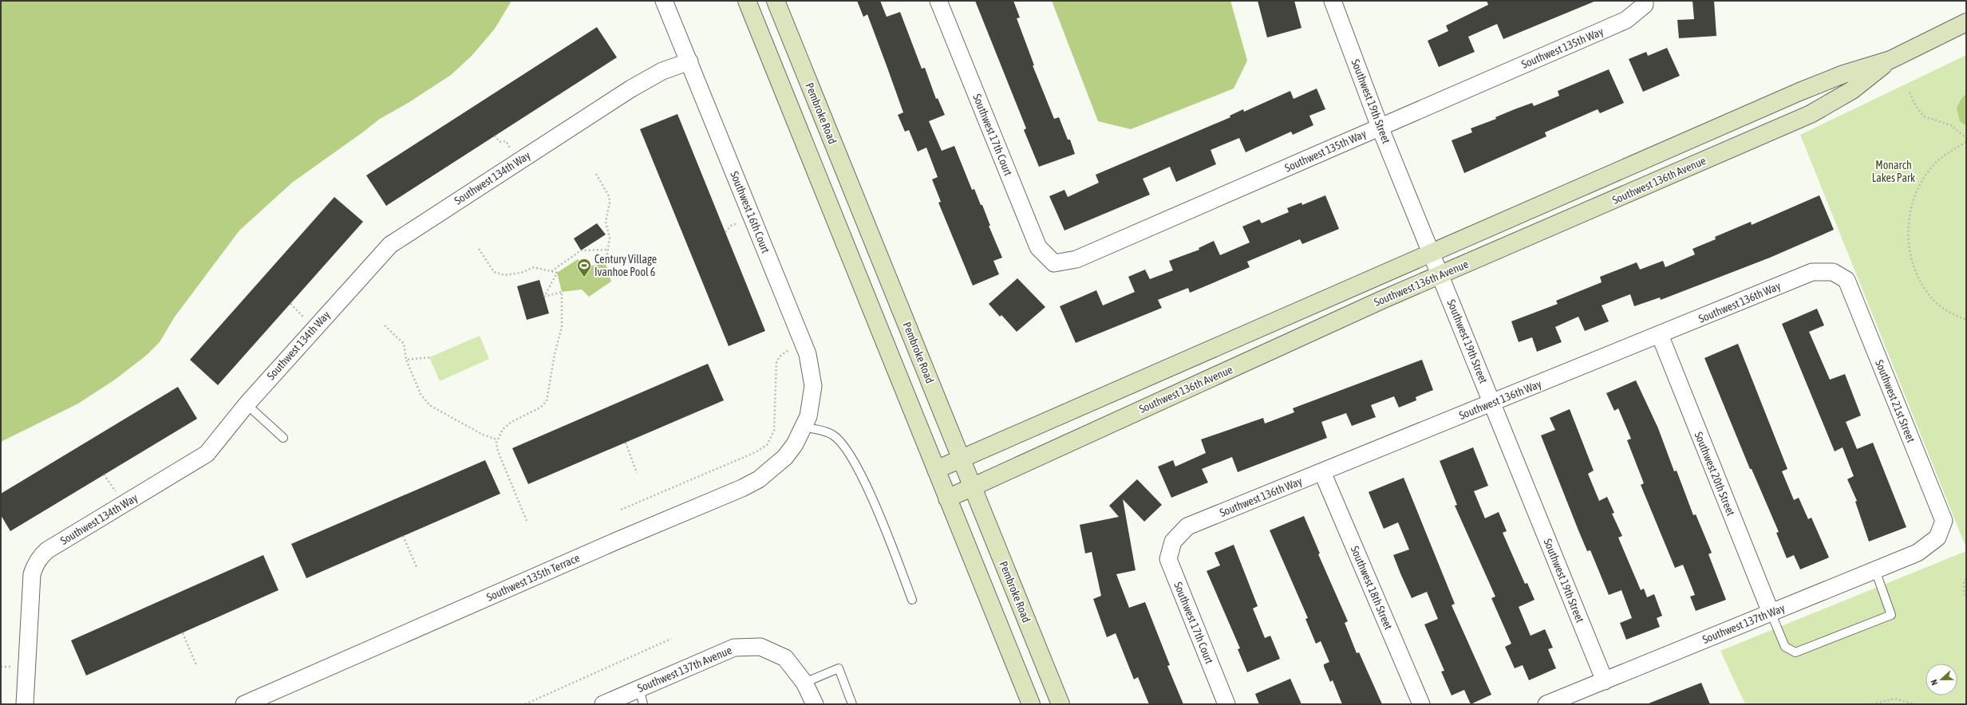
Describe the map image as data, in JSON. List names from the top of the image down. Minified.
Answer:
{"streets":{"street":["Southwest 135th Way","Southwest 19th Street","Pembroke Road","Southwest 17th Court","Southwest 134th Way","Southwest 136th Avenue","Southwest 16th Court","Southwest 136th Way","Southwest 21st Street","Southwest 20th Street","Southwest 135th Terrace","Southwest 18th Street","Southwest 137th Way","Southwest 137th Avenue"]},"crossings":[["Southwest 135th Way","Southwest 19th Street"],["Southwest 135th Way","Southwest 17th Court"],["Southwest 19th Street","Southwest 136th Avenue"],["Southwest 19th Street","Southwest 136th Way"],["Southwest 19th Street","Southwest 137th Way"],["Pembroke Road","Southwest 136th Avenue"],["Southwest 17th Court","Southwest 136th Way"],["Southwest 134th Way","Southwest 16th Court"],["Southwest 16th Court","Southwest 135th Terrace"],["Southwest 136th Way","Southwest 21st Street"],["Southwest 136th Way","Southwest 20th Street"],["Southwest 136th Way","Southwest 18th Street"],["Southwest 21st Street","Southwest 137th Way"],["Southwest 20th Street","Southwest 137th Way"]],"parks":["Monarch Lakes Park"],"places":{"sports":["Century Village Ivanhoe Pool 6"]},"north":"left"}
